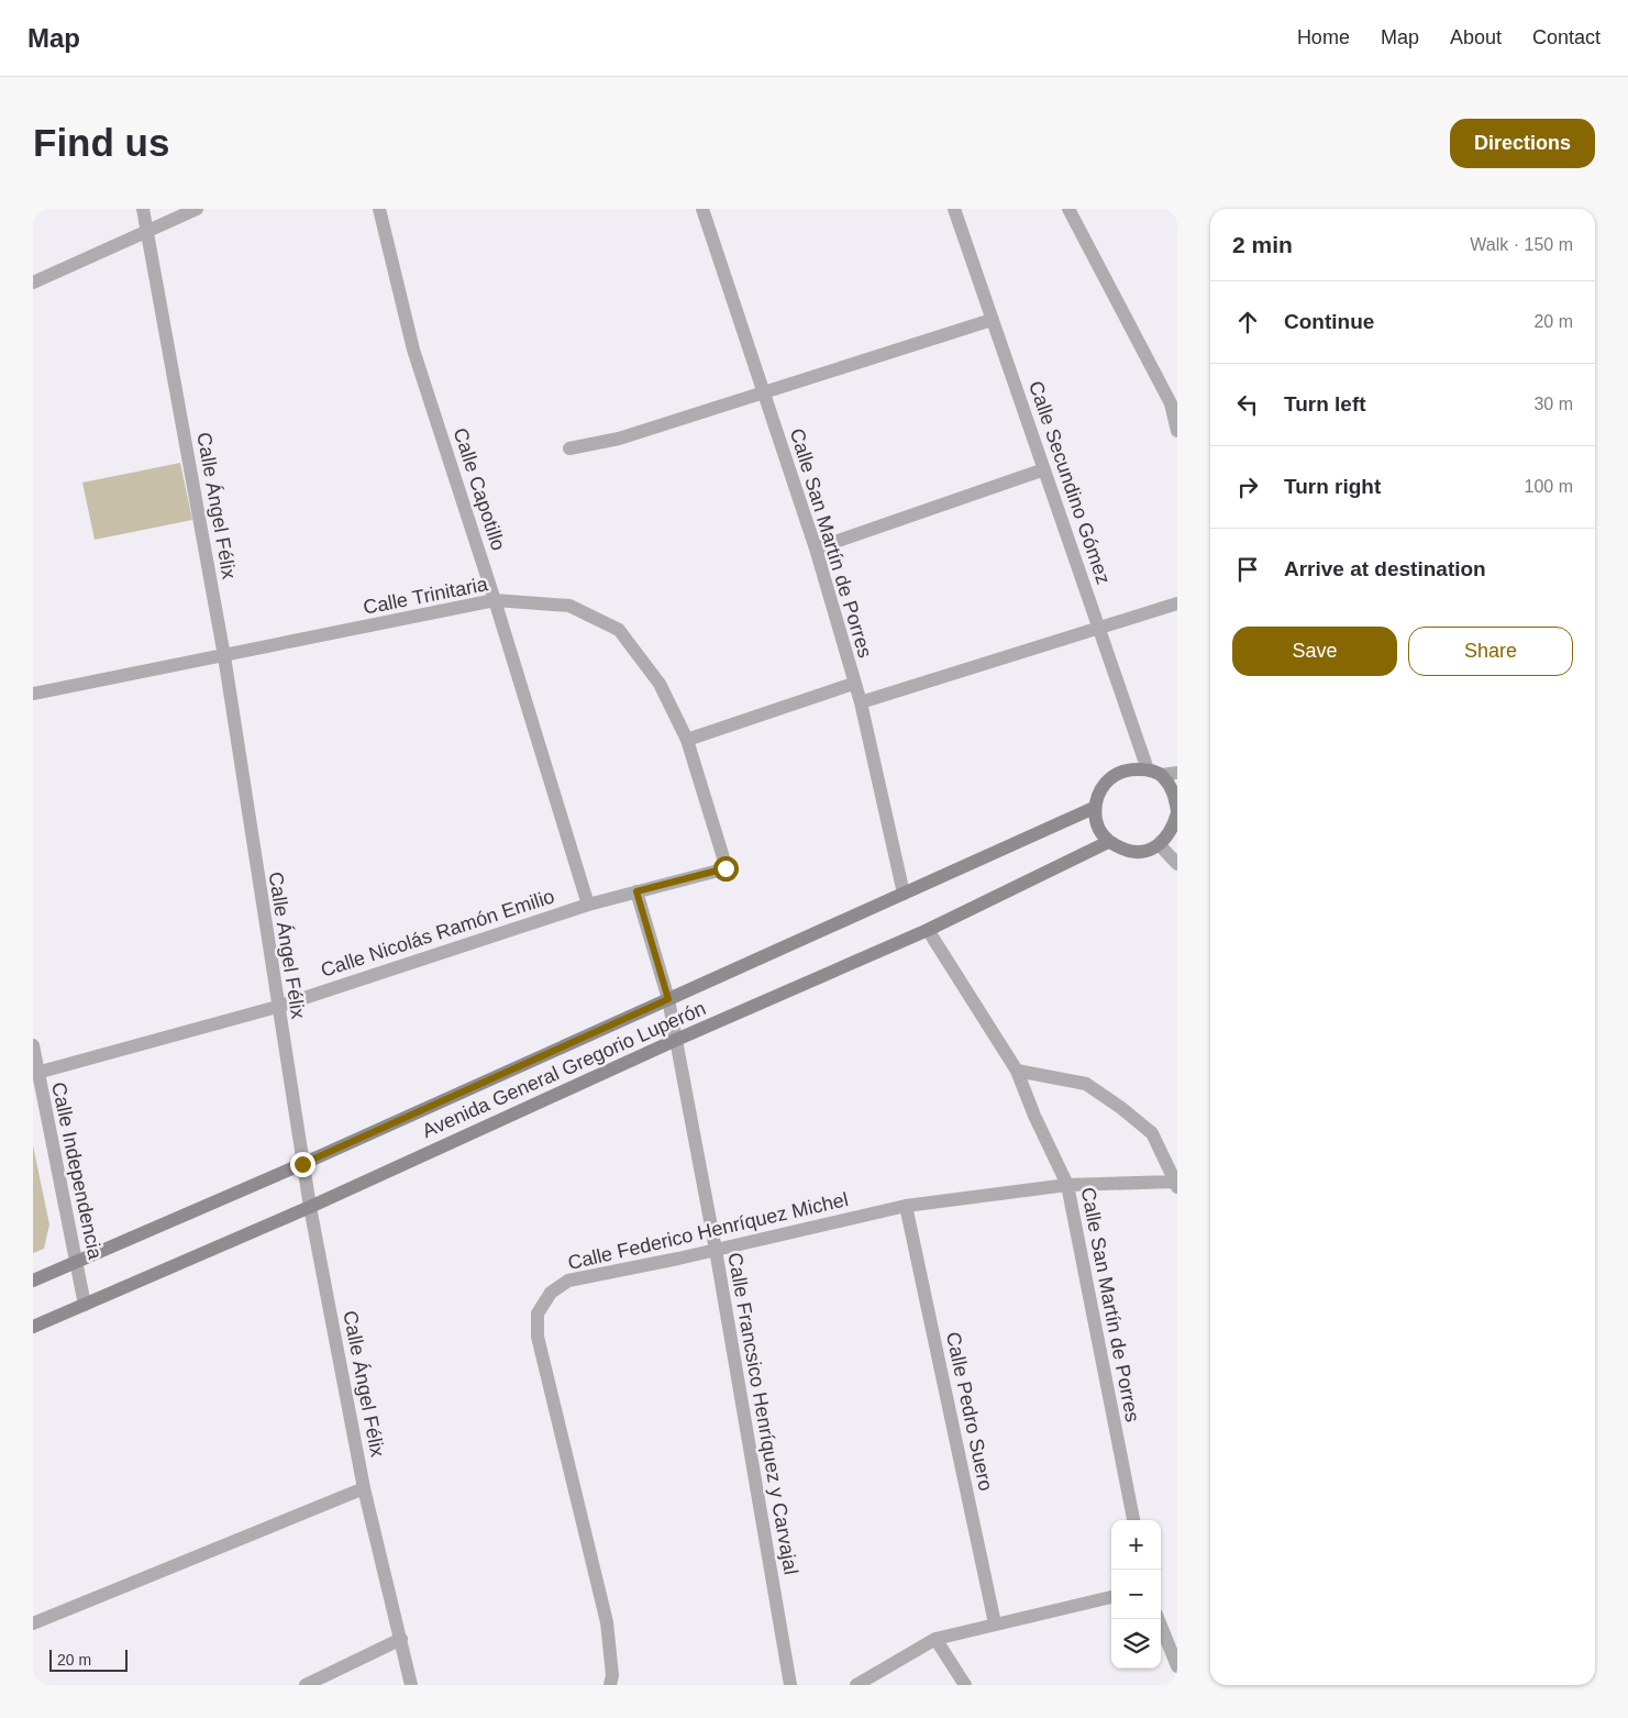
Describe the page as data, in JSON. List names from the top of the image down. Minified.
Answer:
{"streets":{"main road":["Avenida General Gregorio Luperón"],"street":["Calle Secundino Gómez","Calle Capotillo","Calle Ángel Félix","Calle San Martín de Porres","Calle Trinitaria","Calle Nicolás Ramón Emilio","Calle Independencia","Calle Federico Henríquez Michel","Calle Pedro Suero","Calle Francsico Henríquez y Carvajal"]},"crossings":[["Calle Secundino Gómez","Avenida General Gregorio Luperón"],["Calle Capotillo","Calle Trinitaria"],["Calle Capotillo","Calle Nicolás Ramón Emilio"],["Calle Ángel Félix","Calle Trinitaria"],["Calle Ángel Félix","Calle Nicolás Ramón Emilio"],["Calle Ángel Félix","Avenida General Gregorio Luperón"],["Calle San Martín de Porres","Avenida General Gregorio Luperón"],["Calle San Martín de Porres","Calle Federico Henríquez Michel"],["Calle Trinitaria","Calle Nicolás Ramón Emilio"],["Calle Nicolás Ramón Emilio","Calle Independencia"],["Calle Nicolás Ramón Emilio","Calle Francsico Henríquez y Carvajal"],["Avenida General Gregorio Luperón","Calle Independencia"],["Avenida General Gregorio Luperón","Calle Francsico Henríquez y Carvajal"],["Calle Federico Henríquez Michel","Calle Pedro Suero"],["Calle Federico Henríquez Michel","Calle Francsico Henríquez y Carvajal"]],"scale_bar":"20 m","page":{"header":"Map","nav":["Home","Map","About","Contact"],"buttons":["Directions",["Save","Share"]],"title":"Find us","heading":["2 min","Walk · 150 m"],"list":[["Continue","20 m"],["Turn left","30 m"],["Turn right","100 m"],"Arrive at destination"],"map_buttons":["+","−"],"scale":"20 m"}}
